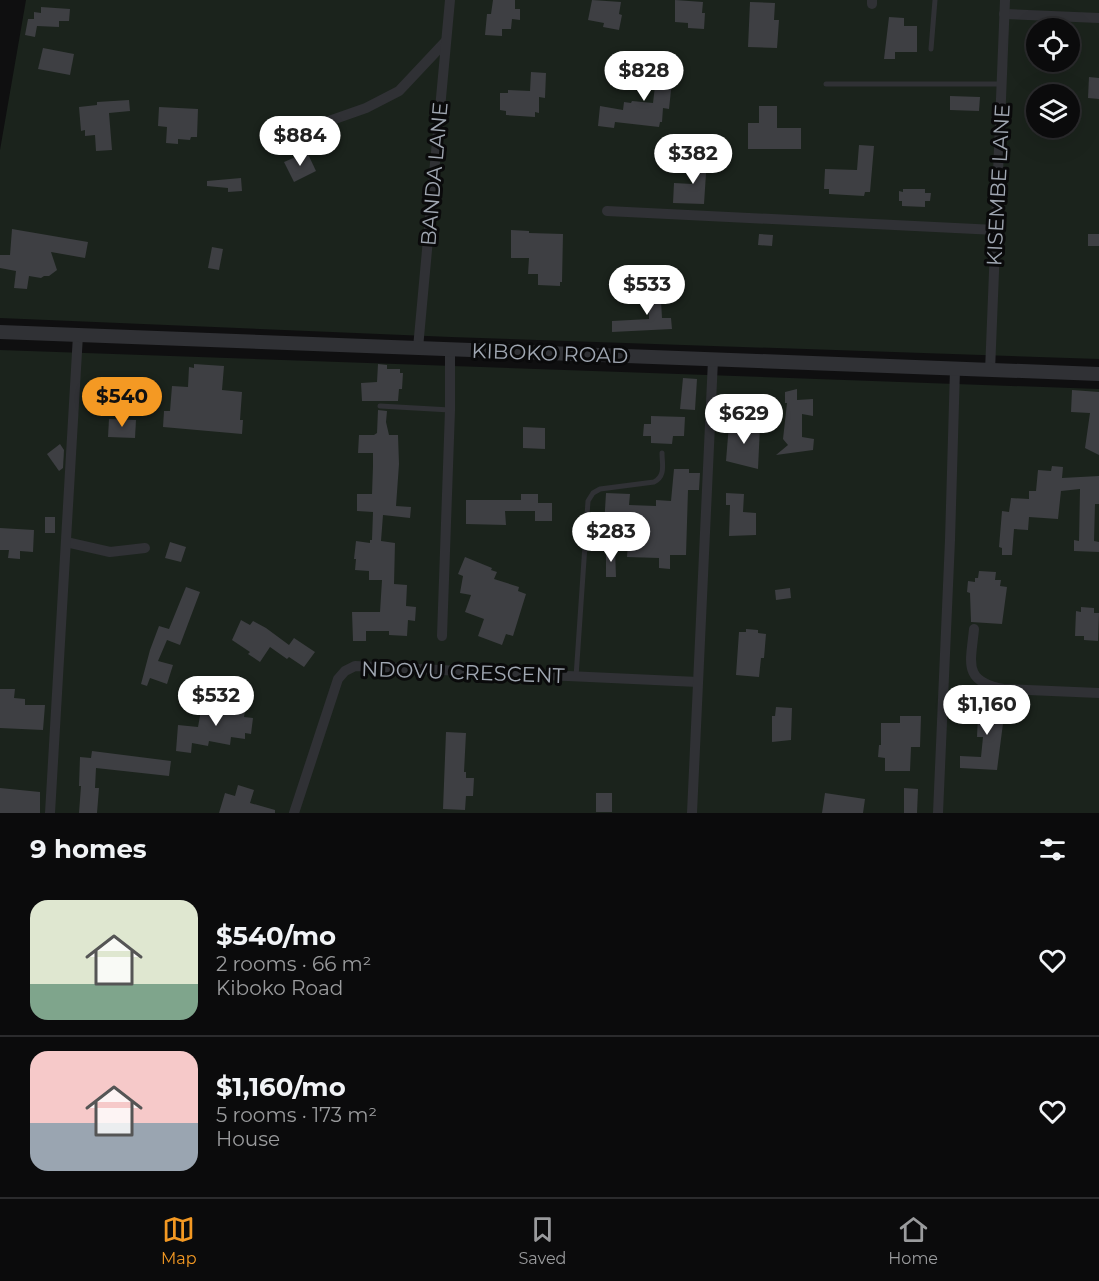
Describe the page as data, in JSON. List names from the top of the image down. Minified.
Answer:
{"streets":{"street":["BANDA LANE","KISEMBE LANE","KIBOKO ROAD","NDOVU CRESCENT"]},"crossings":[["BANDA LANE","KIBOKO ROAD"],["KISEMBE LANE","KIBOKO ROAD"]],"page":{"price":["$828","$884","$382","$533","$540","$629","$283","$532","$1,160"],"heading":"9 homes","list":[{"name":"$540/mo","note":"2 rooms · 66 m² · Kiboko Road"},{"name":"$1,160/mo","note":"5 rooms · 173 m² · House"}],"tabs":["Map","Saved","Home"]}}
